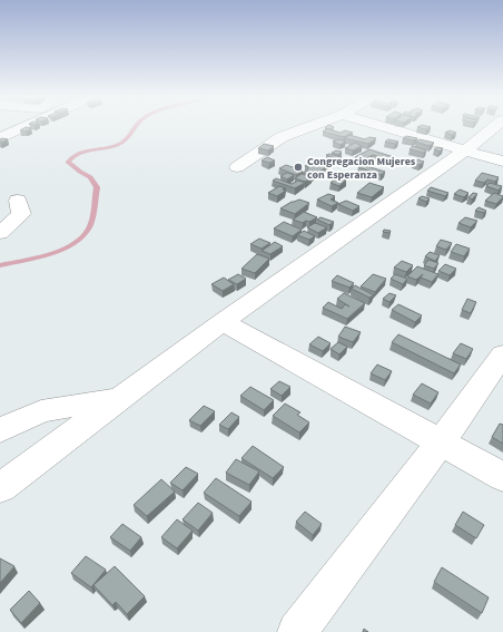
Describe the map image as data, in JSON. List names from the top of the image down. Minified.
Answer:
{"places":["Congregacion Mujeres con Esperanza"]}
